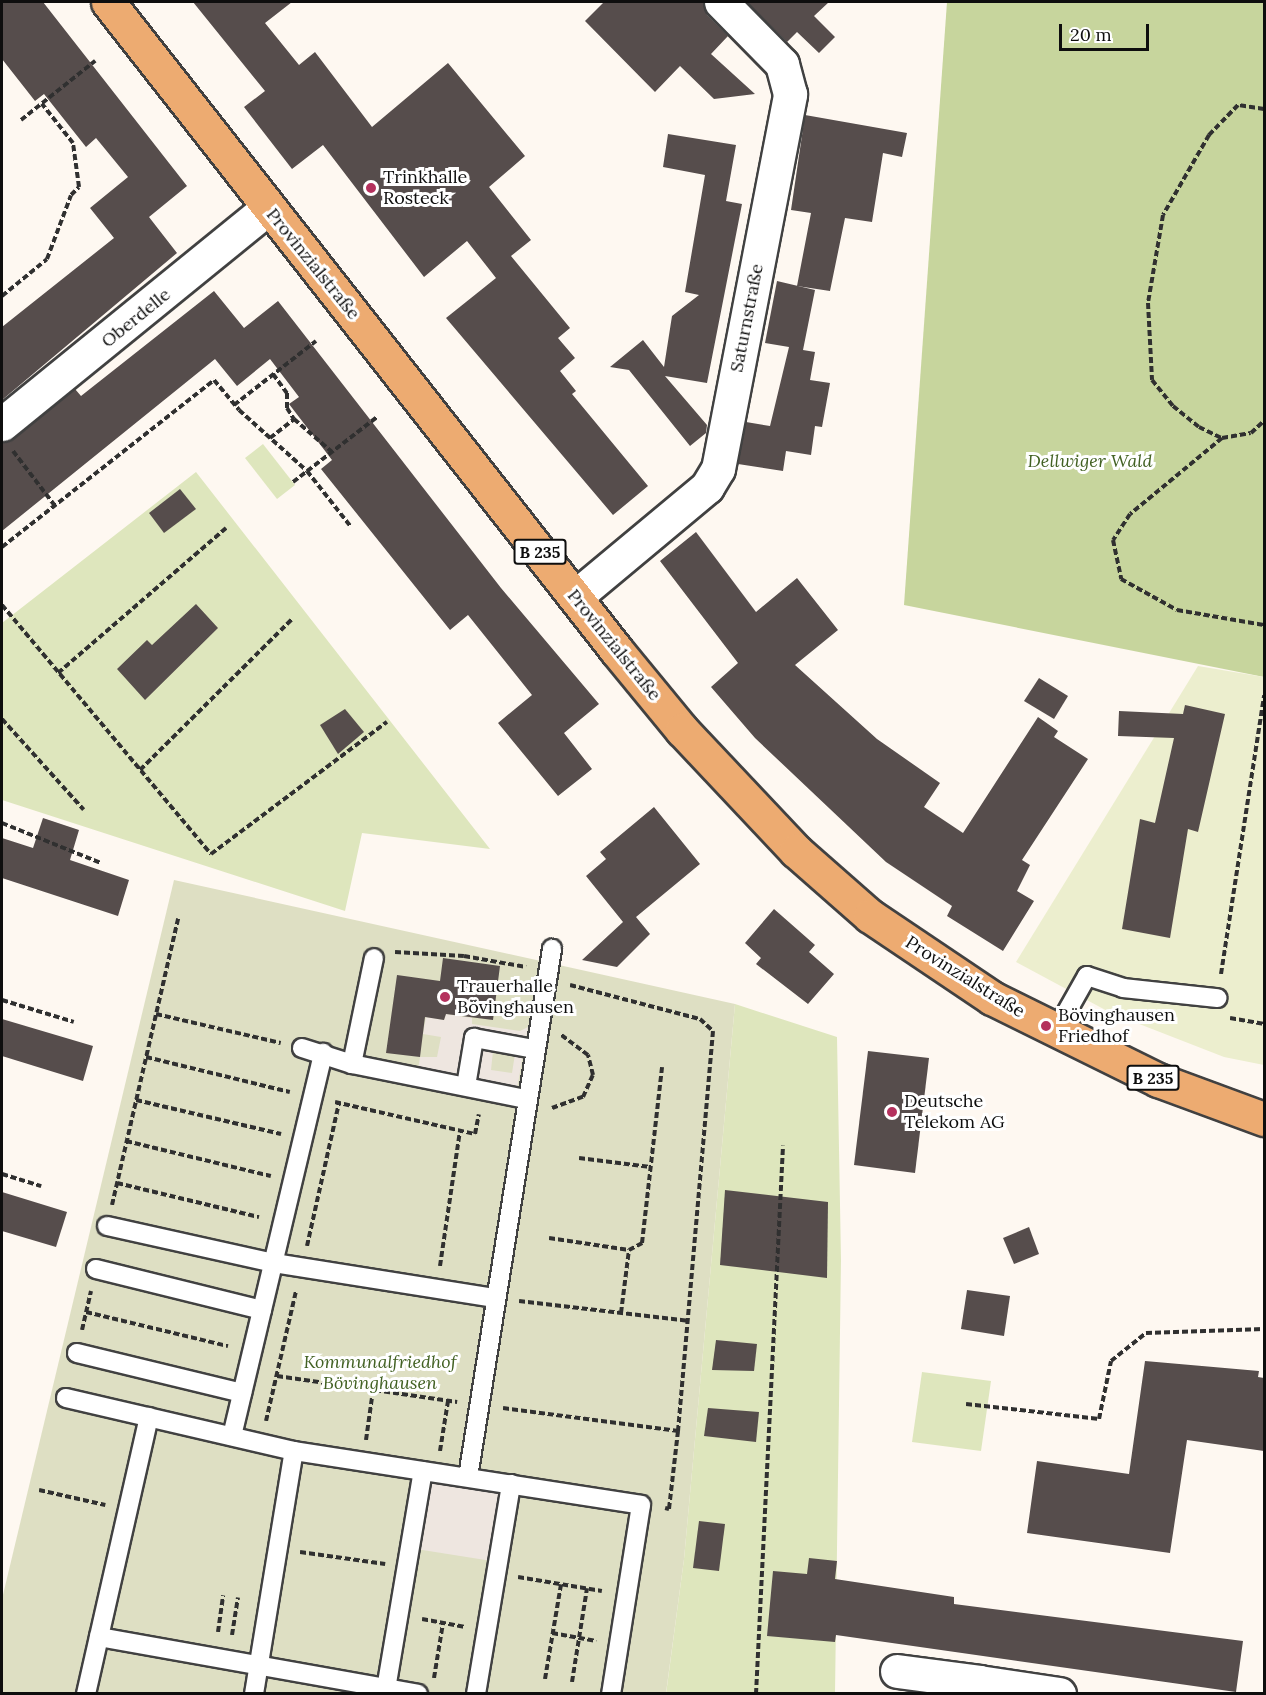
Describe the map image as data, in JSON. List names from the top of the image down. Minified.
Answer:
{"streets":{"main road":["Provinzialstraße","B 235"],"street":["Oberdelle","Saturnstraße"]},"crossings":[["Provinzialstraße","Oberdelle"],["Provinzialstraße","Saturnstraße"]],"parks":["Dellwiger Wald","Kommunalfriedhof Bövinghausen"],"places":["Trinkhalle Rosteck","Trauerhalle Bövinghausen","Bövinghausen Friedhof","Deutsche Telekom AG"],"scale_bar":"20 m"}
